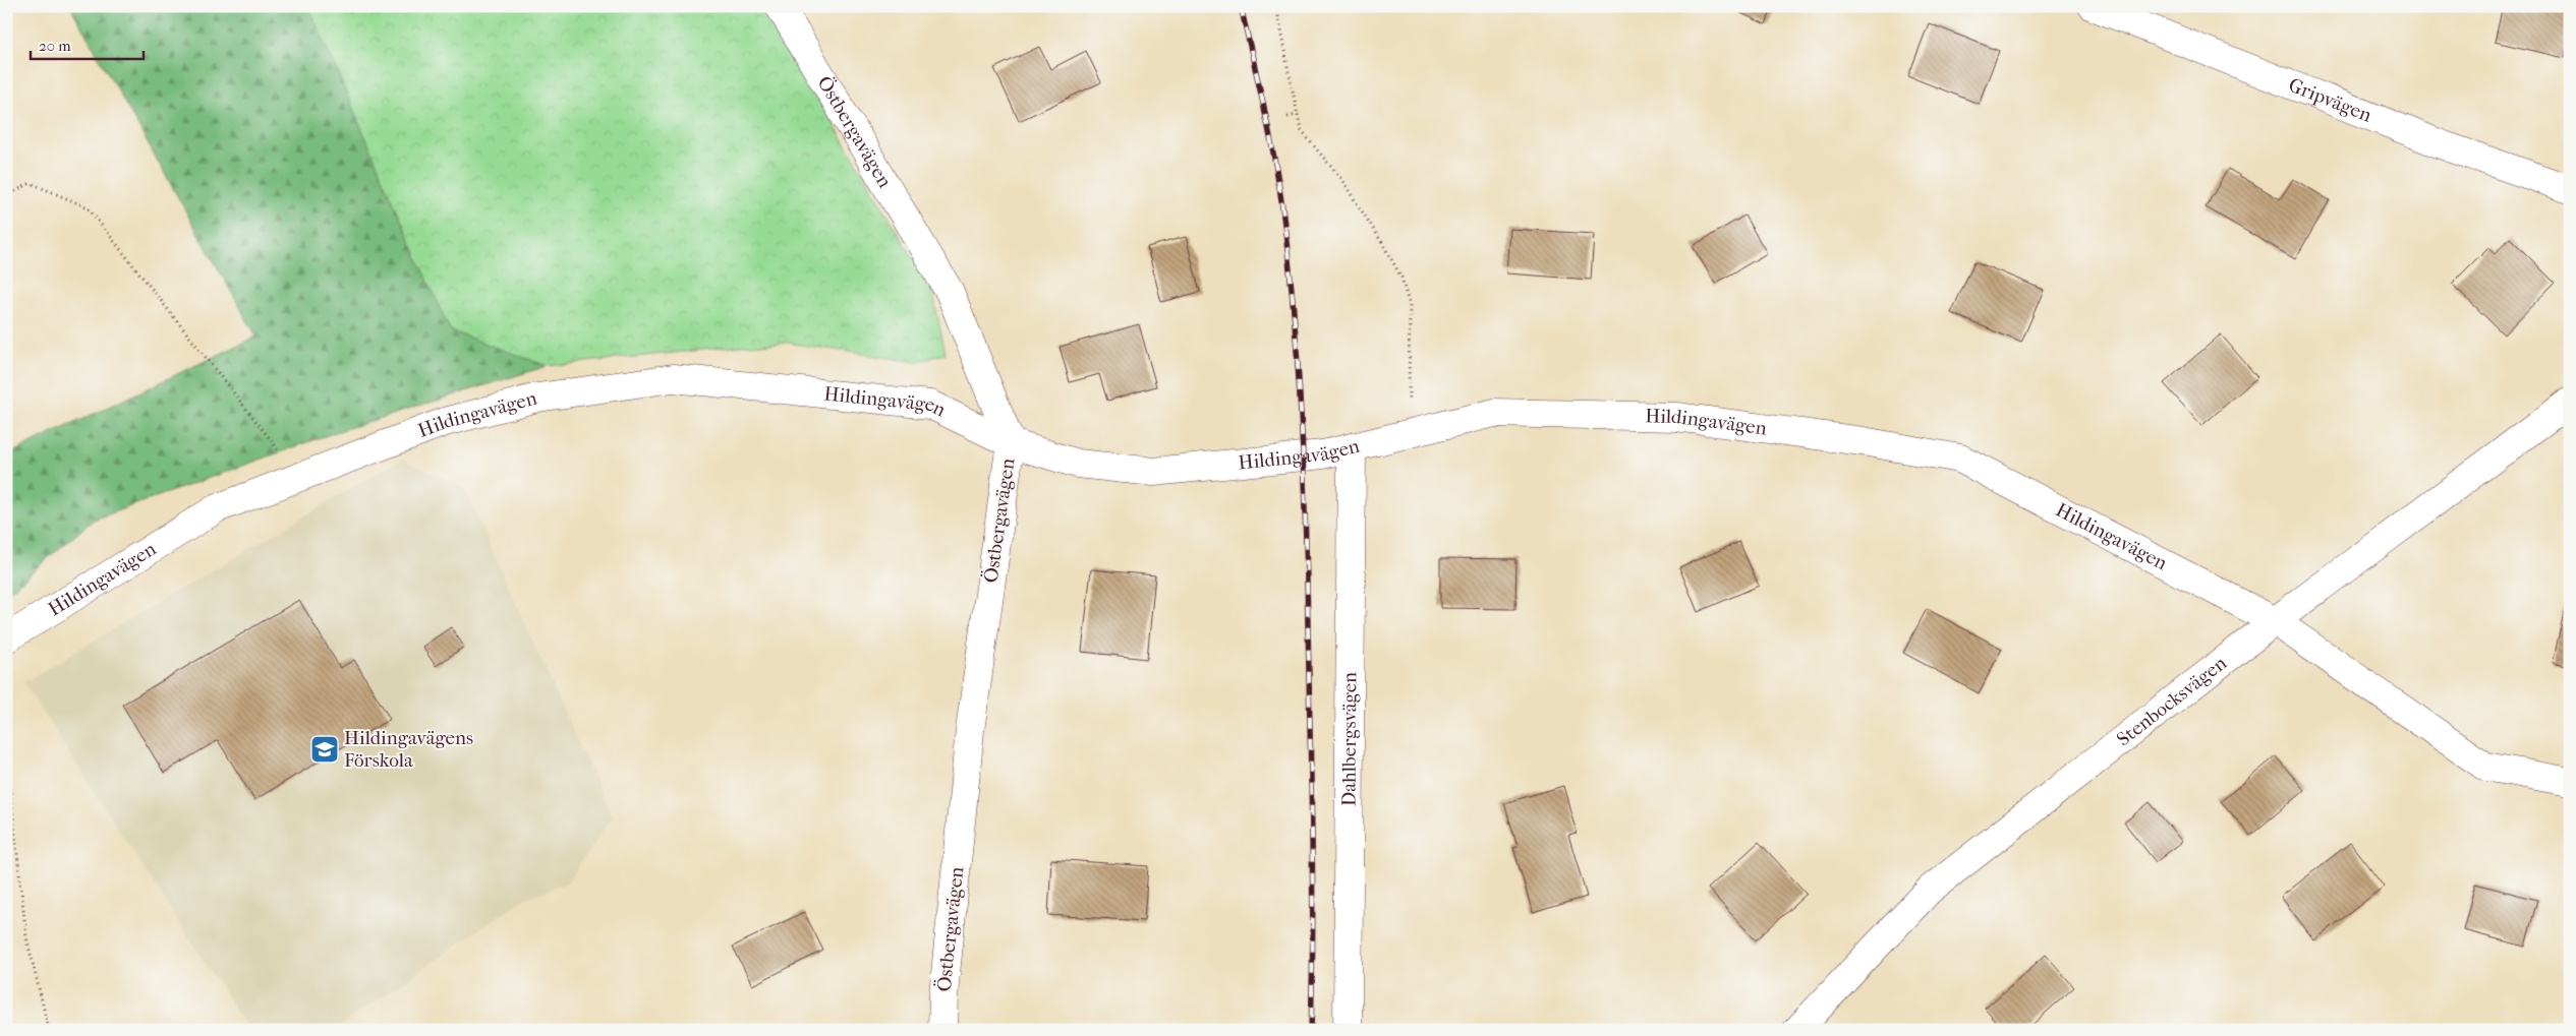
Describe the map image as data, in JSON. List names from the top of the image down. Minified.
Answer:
{"streets":{"street":["Gripvägen","Östbergavägen","Hildingavägen","Stenbocksvägen","Dahlbergsvägen"]},"crossings":[["Östbergavägen","Hildingavägen"],["Hildingavägen","Stenbocksvägen"],["Hildingavägen","Dahlbergsvägen"]],"places":{"school or university":["Hildingavägens Förskola"]},"scale_bar":"20 m"}
